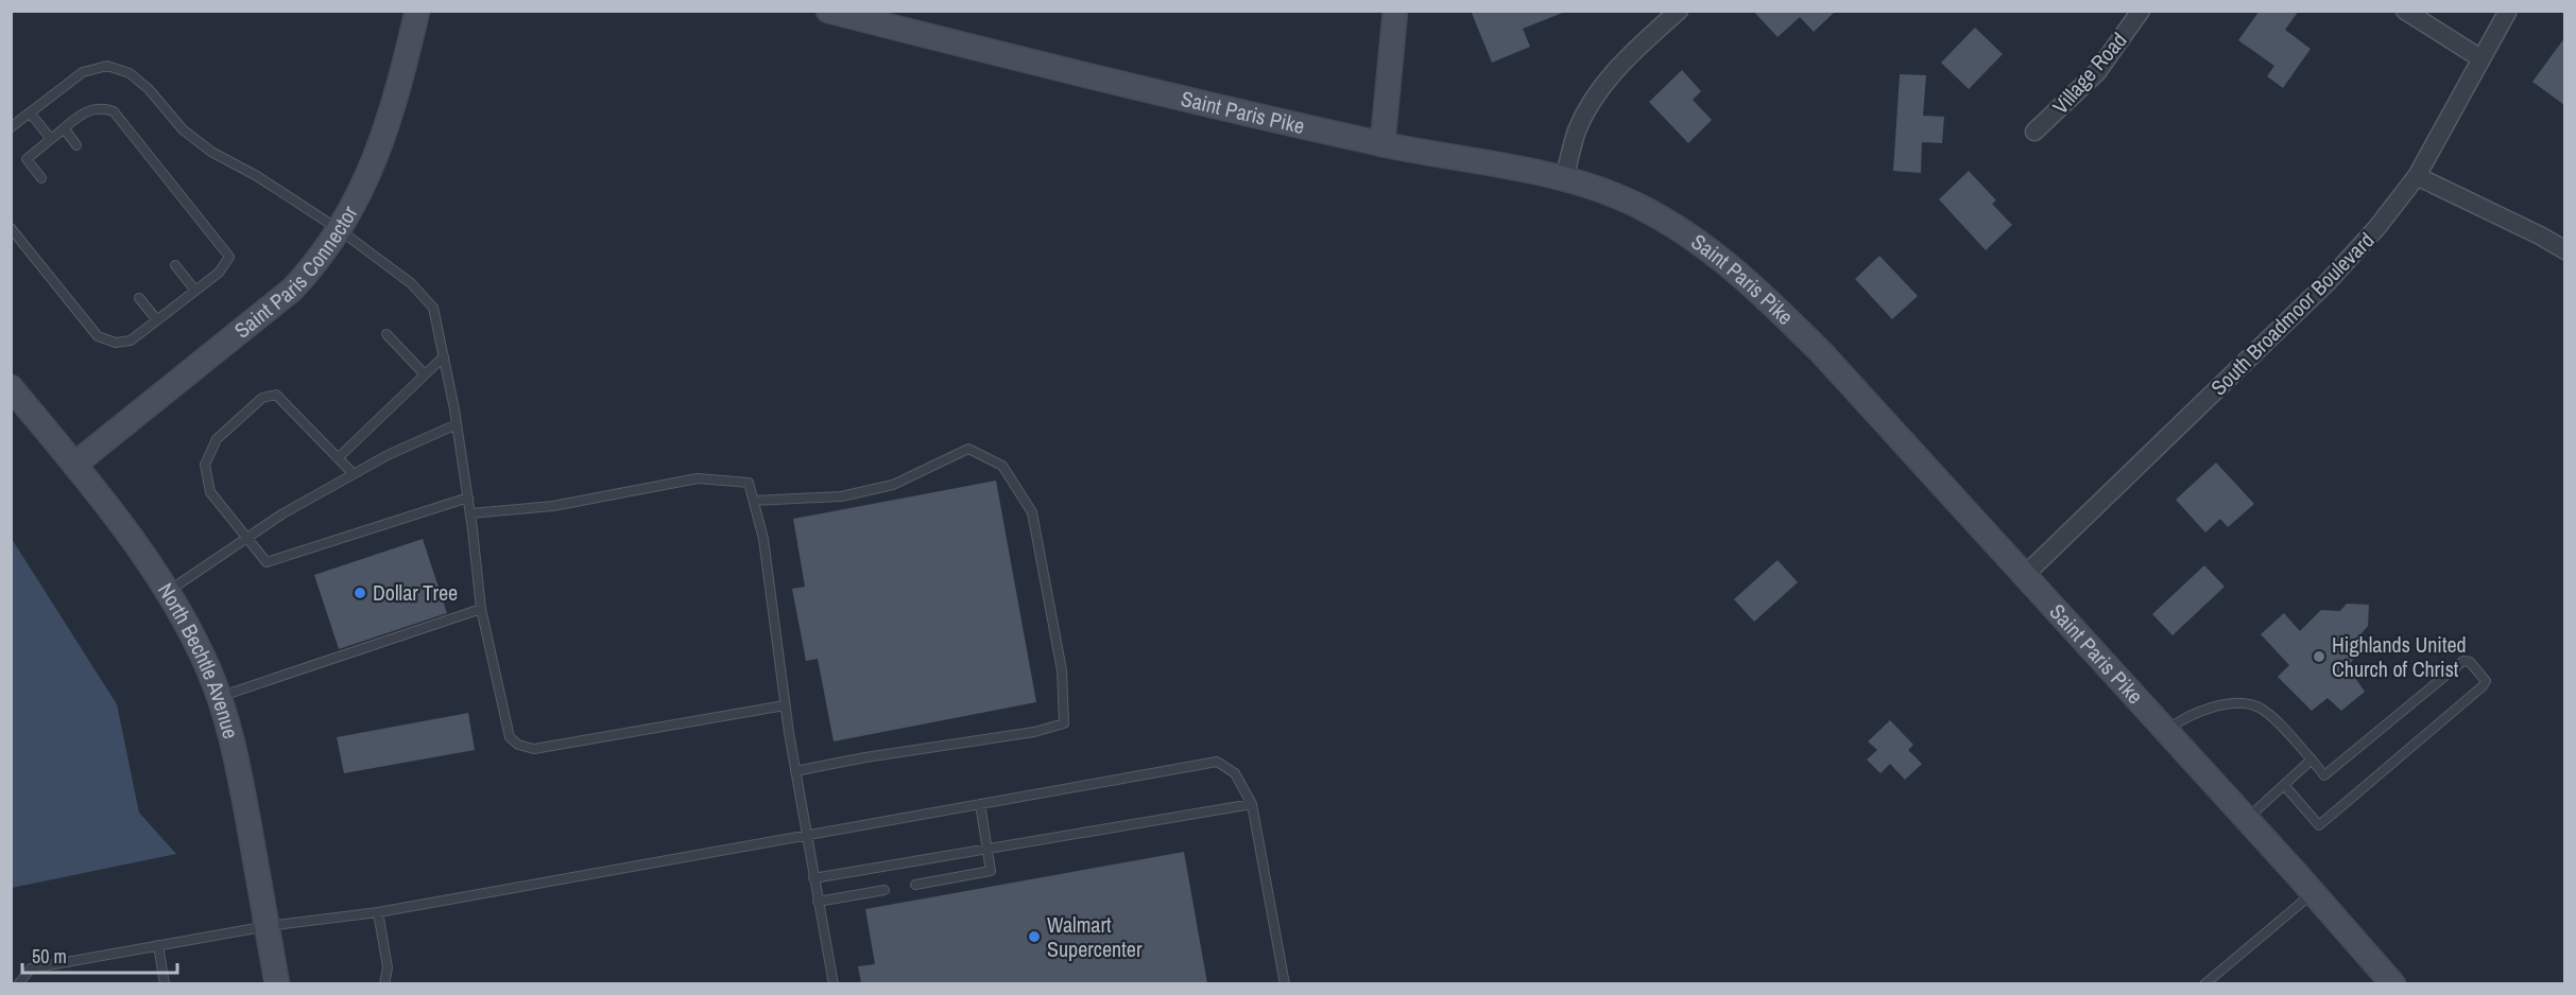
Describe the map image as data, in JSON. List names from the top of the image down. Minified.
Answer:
{"streets":{"street":["Village Road","Saint Paris Pike","Saint Paris Connector","South Broadmoor Boulevard","North Bechtle Avenue"]},"crossings":[["Saint Paris Pike","South Broadmoor Boulevard"],["Saint Paris Connector","North Bechtle Avenue"]],"places":["Dollar Tree","Highlands United Church of Christ","Walmart Supercenter"],"scale_bar":"50 m"}
